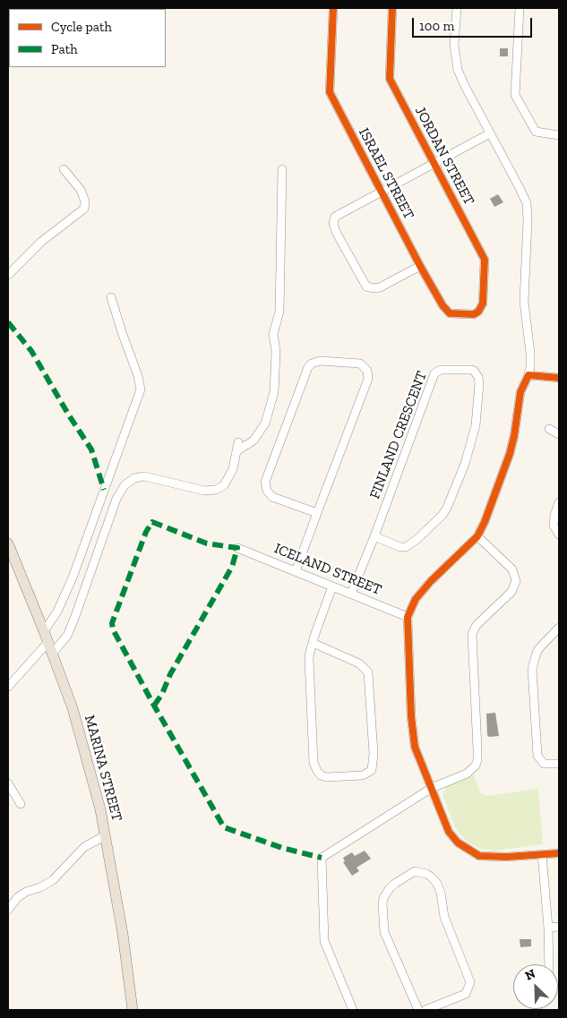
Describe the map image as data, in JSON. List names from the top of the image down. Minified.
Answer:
{"streets":{"main road":["MARINA STREET"],"street":["JORDAN STREET","ISRAEL STREET","FINLAND CRESCENT","ICELAND STREET"]},"crossings":[["JORDAN STREET","ISRAEL STREET"],["FINLAND CRESCENT","ICELAND STREET"]],"legend":["Cycle path","Path"],"scale_bar":"100 m","north":"top left"}
